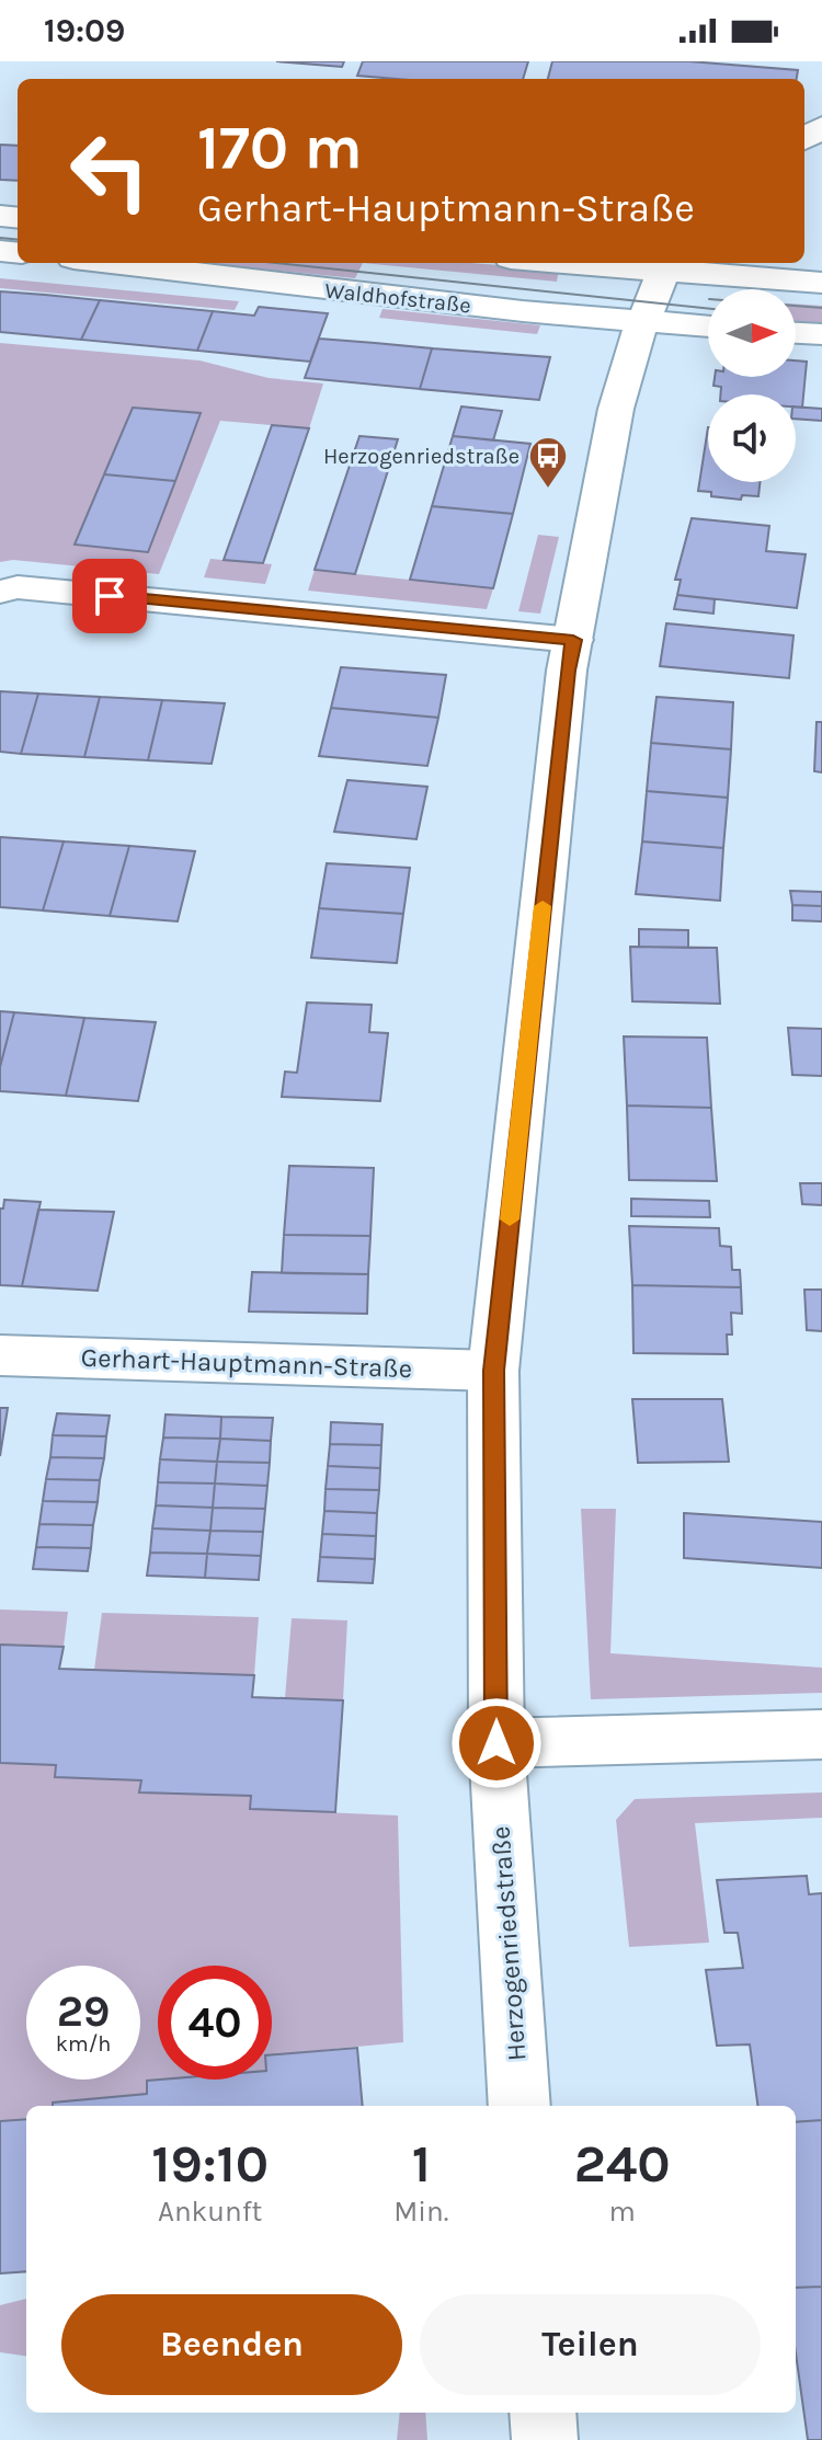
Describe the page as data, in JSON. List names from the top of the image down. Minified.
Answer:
{"streets":{"street":["Waldhofstraße","Gerhart-Hauptmann-Straße","Herzogenriedstraße"]},"crossings":[["Waldhofstraße","Herzogenriedstraße"],["Gerhart-Hauptmann-Straße","Herzogenriedstraße"]],"places":{"bus stop":["Herzogenriedstraße"]},"north":"right","page":{"status":"19:09","turn":["170 m","Gerhart-Hauptmann-Straße"],"speed":"29 km/h","limit":"40","eta":["19:10","Ankunft","1","Min.","240","m"],"buttons":["Beenden","Teilen"]}}
